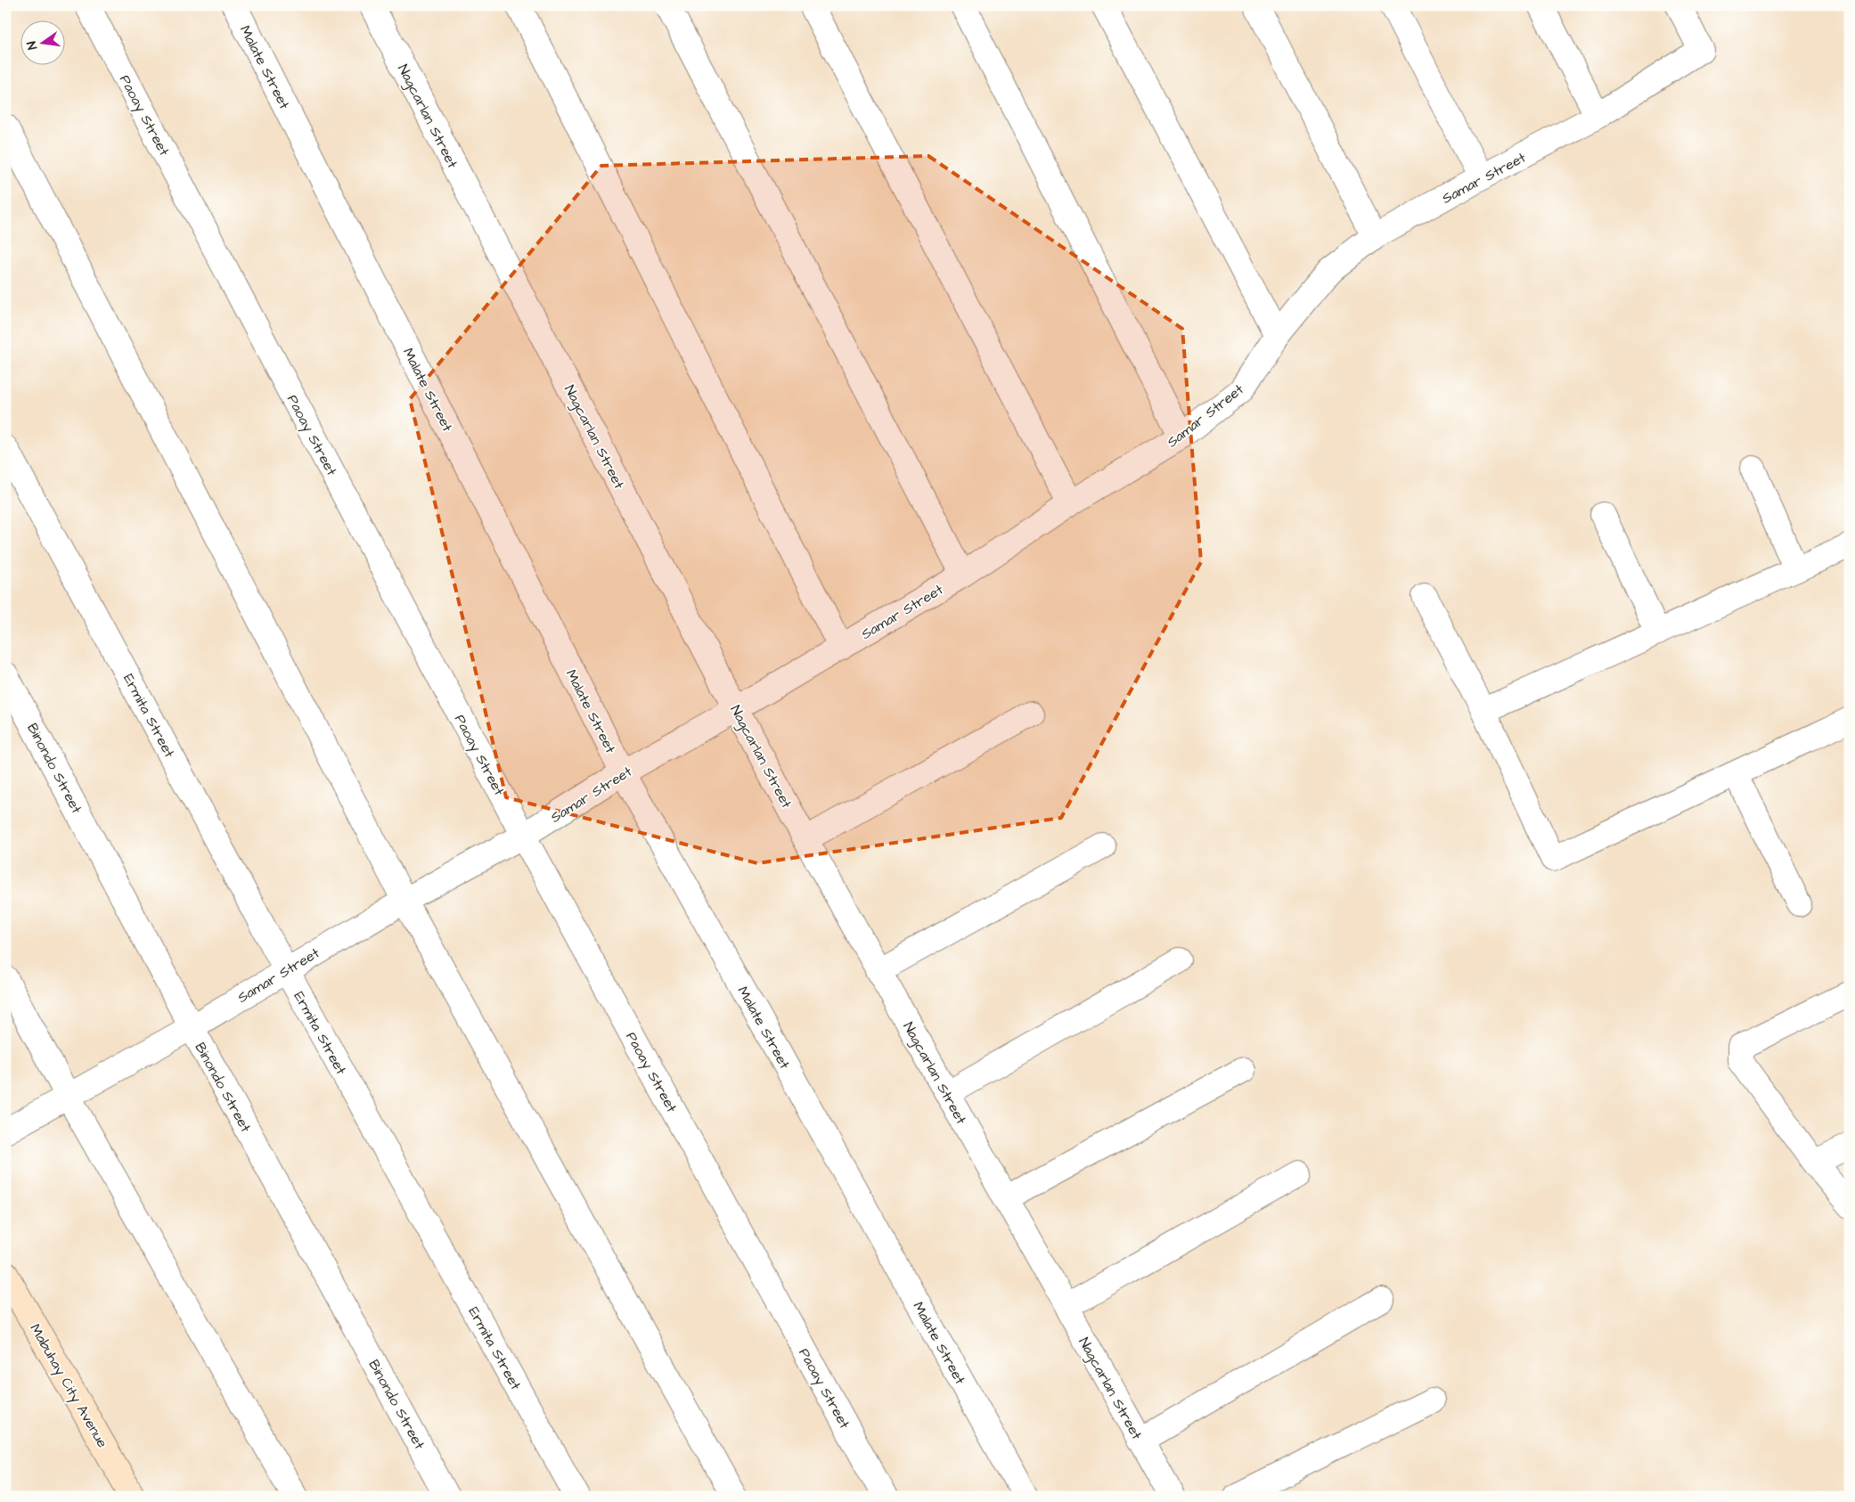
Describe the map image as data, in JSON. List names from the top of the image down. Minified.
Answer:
{"streets":{"street":["Malate Street","Paoay Street","Nagcarlan Street","Samar Street","Ermita Street","Binondo Street","Mabuhay City Avenue"]},"crossings":[["Malate Street","Samar Street"],["Paoay Street","Samar Street"],["Nagcarlan Street","Samar Street"],["Samar Street","Ermita Street"],["Samar Street","Binondo Street"]],"north":"left"}
